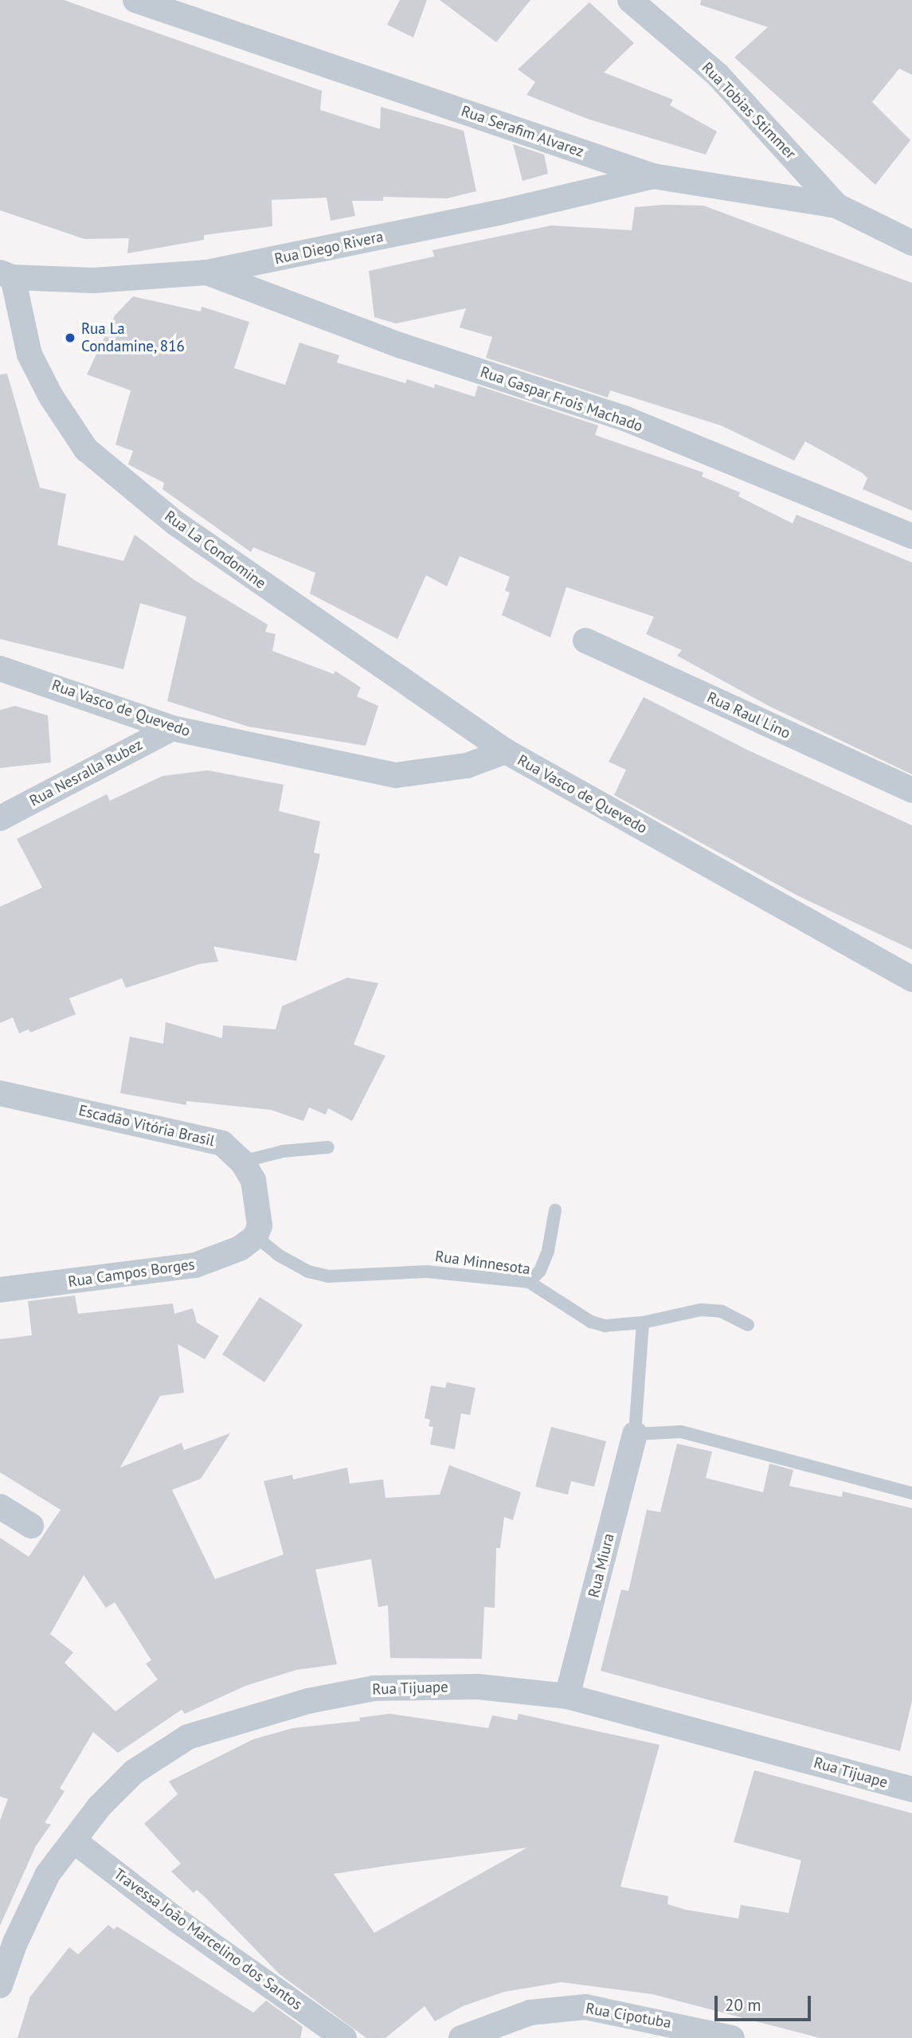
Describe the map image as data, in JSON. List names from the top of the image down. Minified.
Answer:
{"streets":{"street":["Rua Tobias Stimmer","Rua Serafim Alvarez","Rua Diego Rivera","Rua Gaspar Frois Machado","Rua La Condomine","Rua Vasco de Quevedo","Rua Raul Lino","Rua Nesralla Rubez","Escadão Vitória Brasil","Rua Campos Borges","Rua Miura","Rua Tijuape","Travessa João Marcelino dos Santos","Rua Cipotuba"],"lane":["Rua Minnesota"]},"crossings":[["Rua Tobias Stimmer","Rua Serafim Alvarez"],["Rua Serafim Alvarez","Rua Diego Rivera"],["Rua Diego Rivera","Rua Gaspar Frois Machado"],["Rua Diego Rivera","Rua La Condomine"],["Rua La Condomine","Rua Vasco de Quevedo"],["Rua Vasco de Quevedo","Rua Nesralla Rubez"],["Escadão Vitória Brasil","Rua Minnesota"],["Escadão Vitória Brasil","Rua Campos Borges"],["Rua Minnesota","Rua Campos Borges"],["Rua Miura","Rua Tijuape"],["Rua Tijuape","Travessa João Marcelino dos Santos"]],"places":["Rua La Condamine, 816"],"scale_bar":"20 m"}
